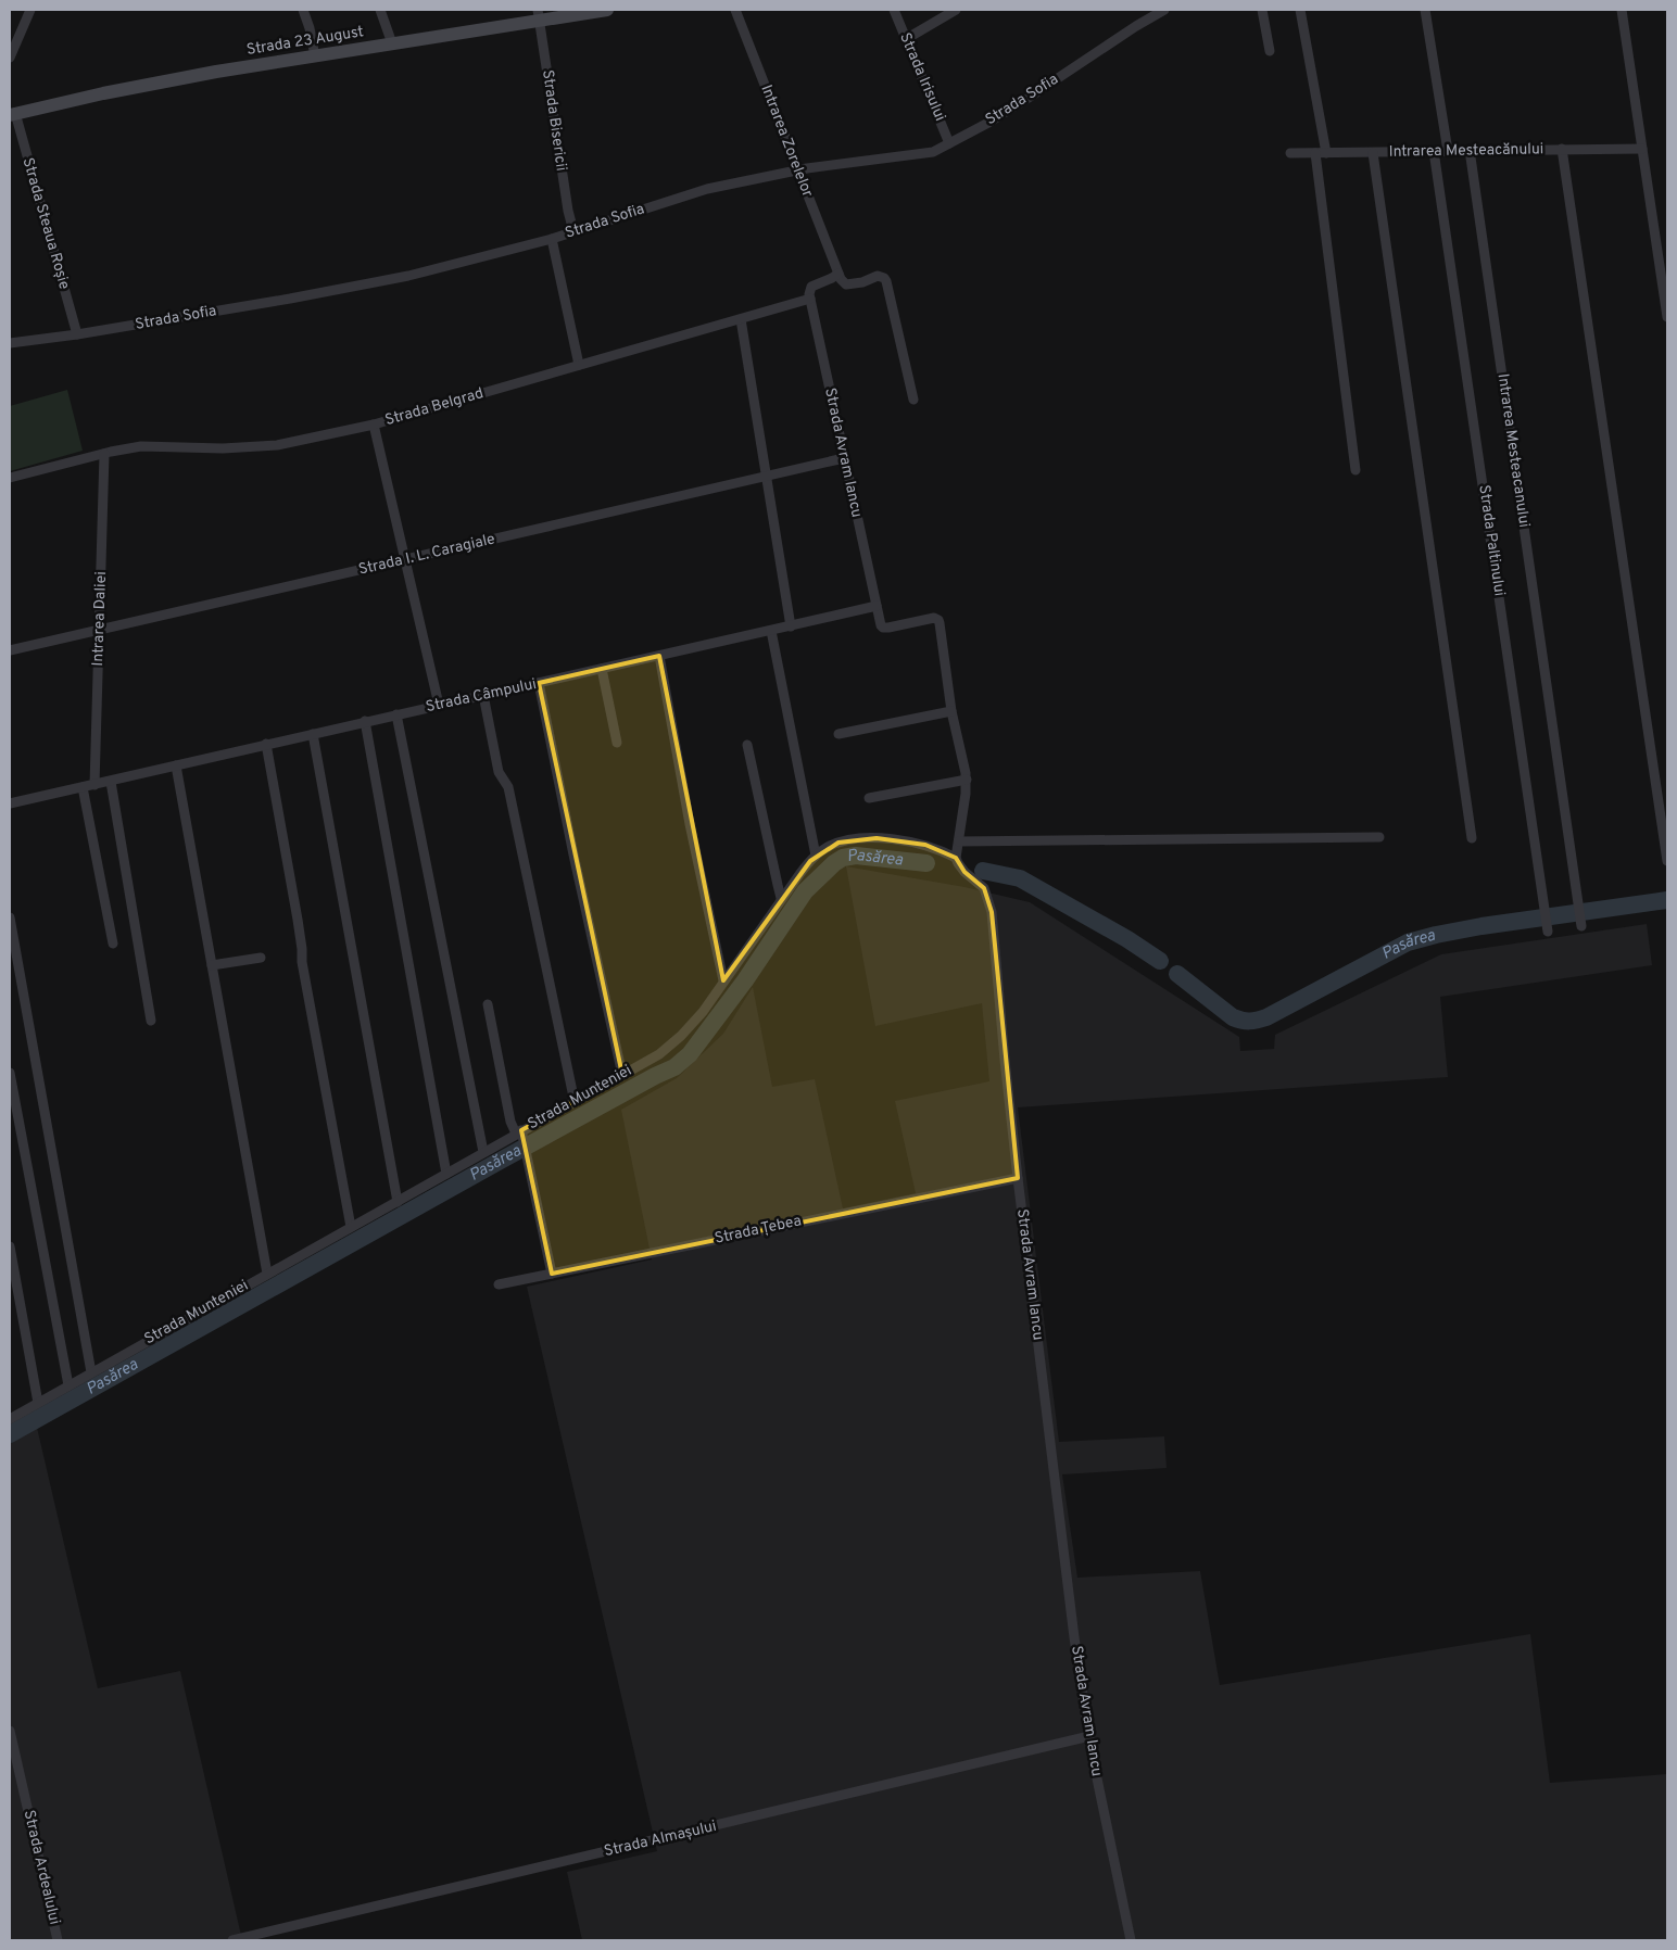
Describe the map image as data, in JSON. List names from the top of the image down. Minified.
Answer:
{"streets":{"main road":["Strada 23 August"],"street":["Strada Irisului","Strada Sofia","Strada Bisericii","Intrarea Zorelelor","Intrarea Mesteacănului","Strada Steaua Roșie","Strada Belgrad","Intrarea Mesteacanului","Strada Avram Iancu","Strada Paltinului","Strada I. L. Caragiale","Intrarea Daliei","Strada Câmpului","Strada Munteniei","Strada Țebea","Strada Almașului","Strada Ardealului"]},"crossings":[["Strada 23 August","Strada Bisericii"],["Strada 23 August","Strada Steaua Roșie"],["Strada Irisului","Strada Sofia"],["Strada Sofia","Strada Bisericii"],["Strada Sofia","Intrarea Zorelelor"],["Strada Sofia","Strada Steaua Roșie"],["Intrarea Mesteacănului","Intrarea Mesteacanului"],["Intrarea Mesteacănului","Strada Paltinului"],["Strada Belgrad","Strada Avram Iancu"],["Strada Belgrad","Intrarea Daliei"],["Strada Avram Iancu","Strada I. L. Caragiale"],["Strada Avram Iancu","Strada Câmpului"],["Strada Avram Iancu","Strada Munteniei"],["Strada Avram Iancu","Strada Țebea"],["Strada Avram Iancu","Strada Almașului"],["Strada I. L. Caragiale","Intrarea Daliei"],["Intrarea Daliei","Strada Câmpului"]],"water":["Pasărea"]}
